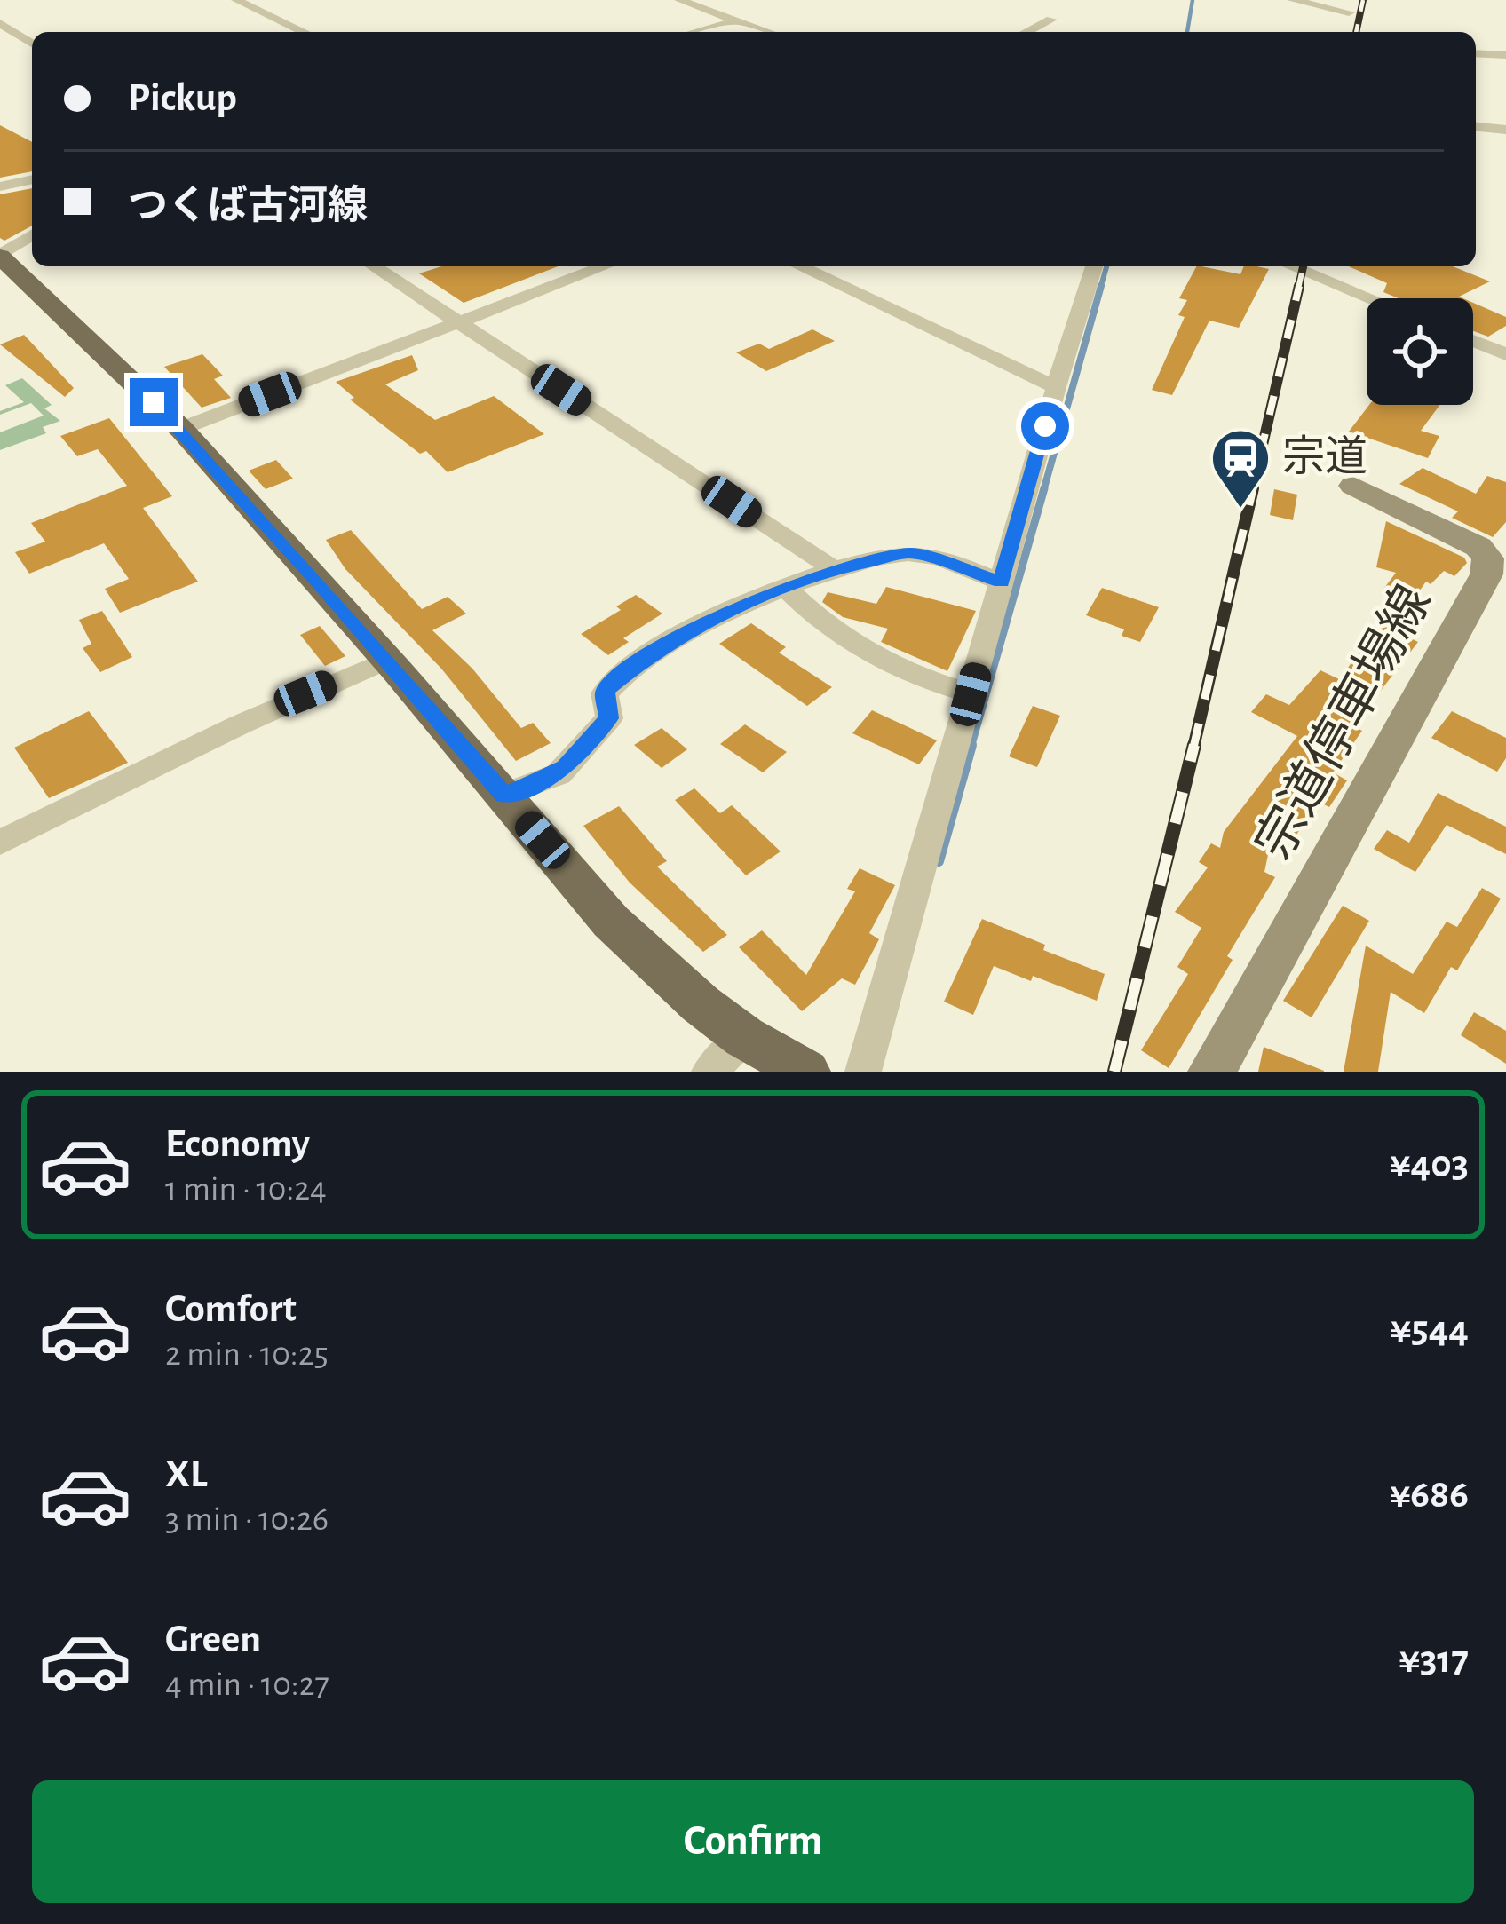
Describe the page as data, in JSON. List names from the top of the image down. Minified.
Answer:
{"streets":{"main road":["宗道停車場線"]},"places":{"station":["宗道"]},"page":{"banner":["Pickup","つくば古河線"],"list":[{"name":"Economy","note":"1 min · 10:24","value":"¥403"},{"name":"Comfort","note":"2 min · 10:25","value":"¥544"},{"name":"XL","note":"3 min · 10:26","value":"¥686"},{"name":"Green","note":"4 min · 10:27","value":"¥317"}],"buttons":"Confirm"}}
